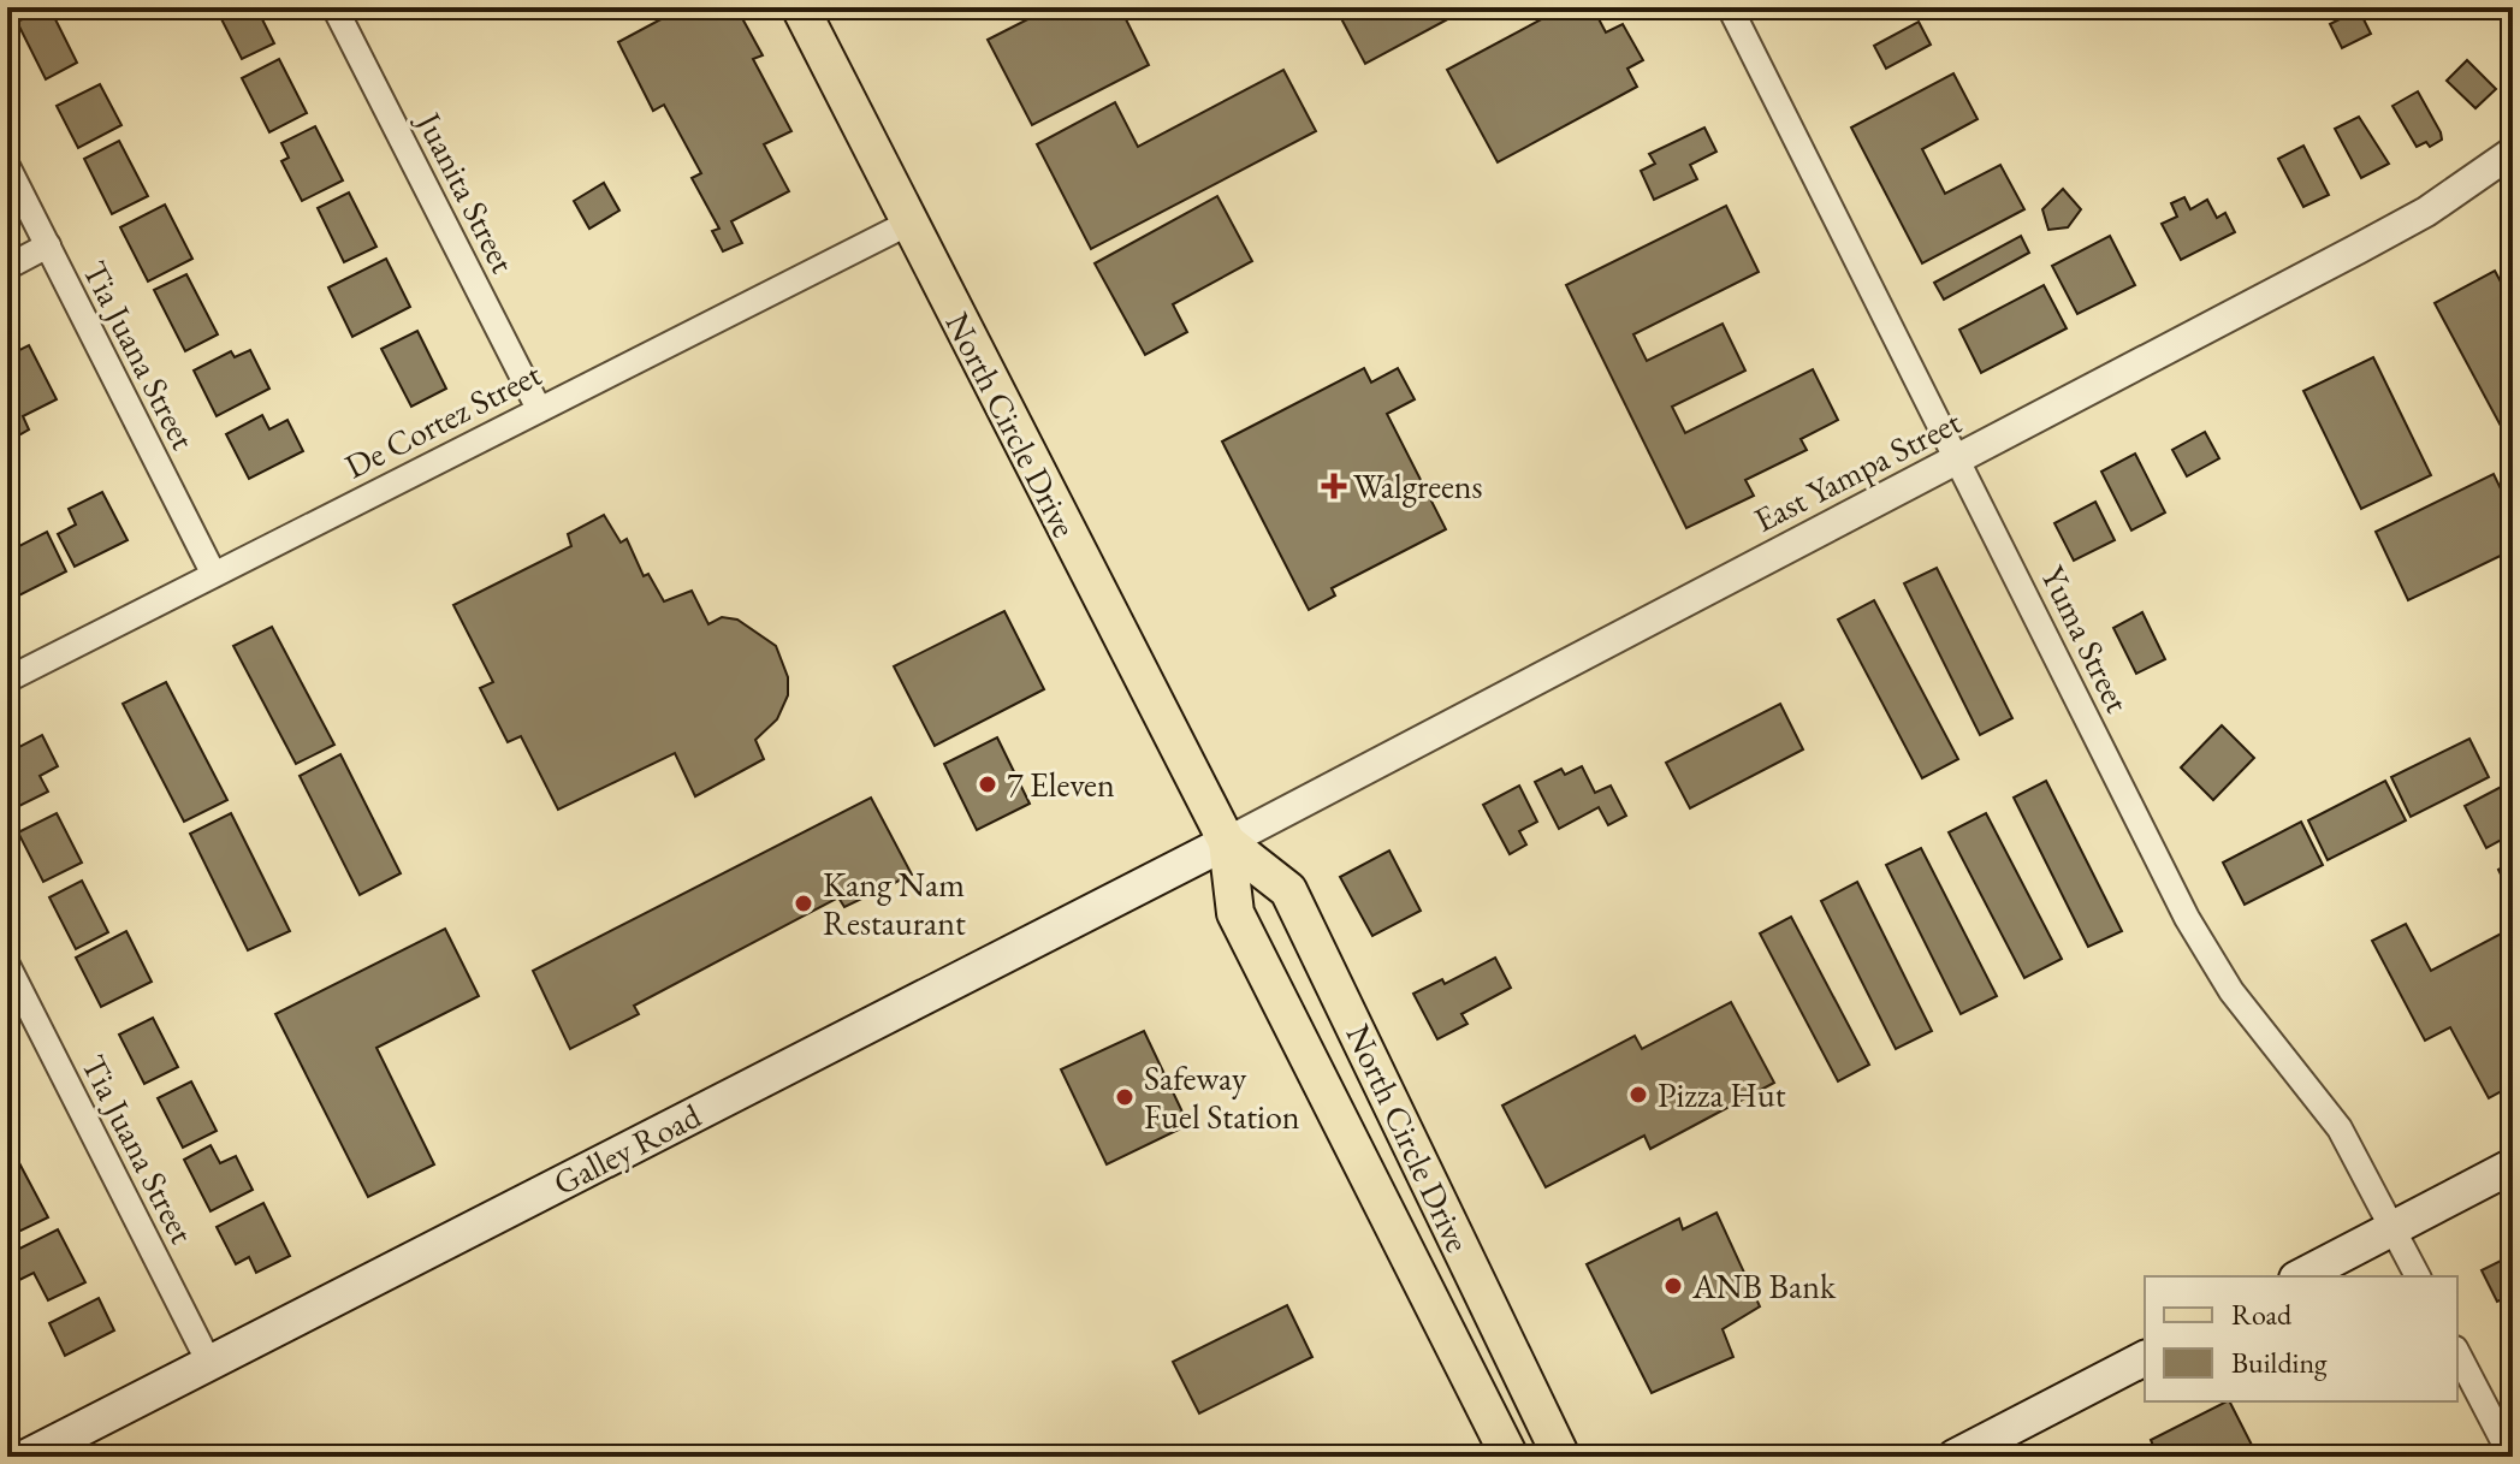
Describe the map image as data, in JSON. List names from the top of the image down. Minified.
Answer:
{"streets":{"main road":["North Circle Drive","Galley Road"],"street":["Juanita Street","Tia Juana Street","De Cortez Street","East Yampa Street","Yuma Street"]},"crossings":[["Juanita Street","De Cortez Street"],["Tia Juana Street","De Cortez Street"],["Tia Juana Street","Galley Road"],["De Cortez Street","North Circle Drive"],["North Circle Drive","East Yampa Street"],["North Circle Drive","Galley Road"],["East Yampa Street","Yuma Street"],["East Yampa Street","Galley Road"]],"places":{"health":["Walgreens"],"other":["7 Eleven","Kang Nam Restaurant","Pizza Hut","Safeway Fuel Station","ANB Bank"]},"legend":["Road","Building"]}
